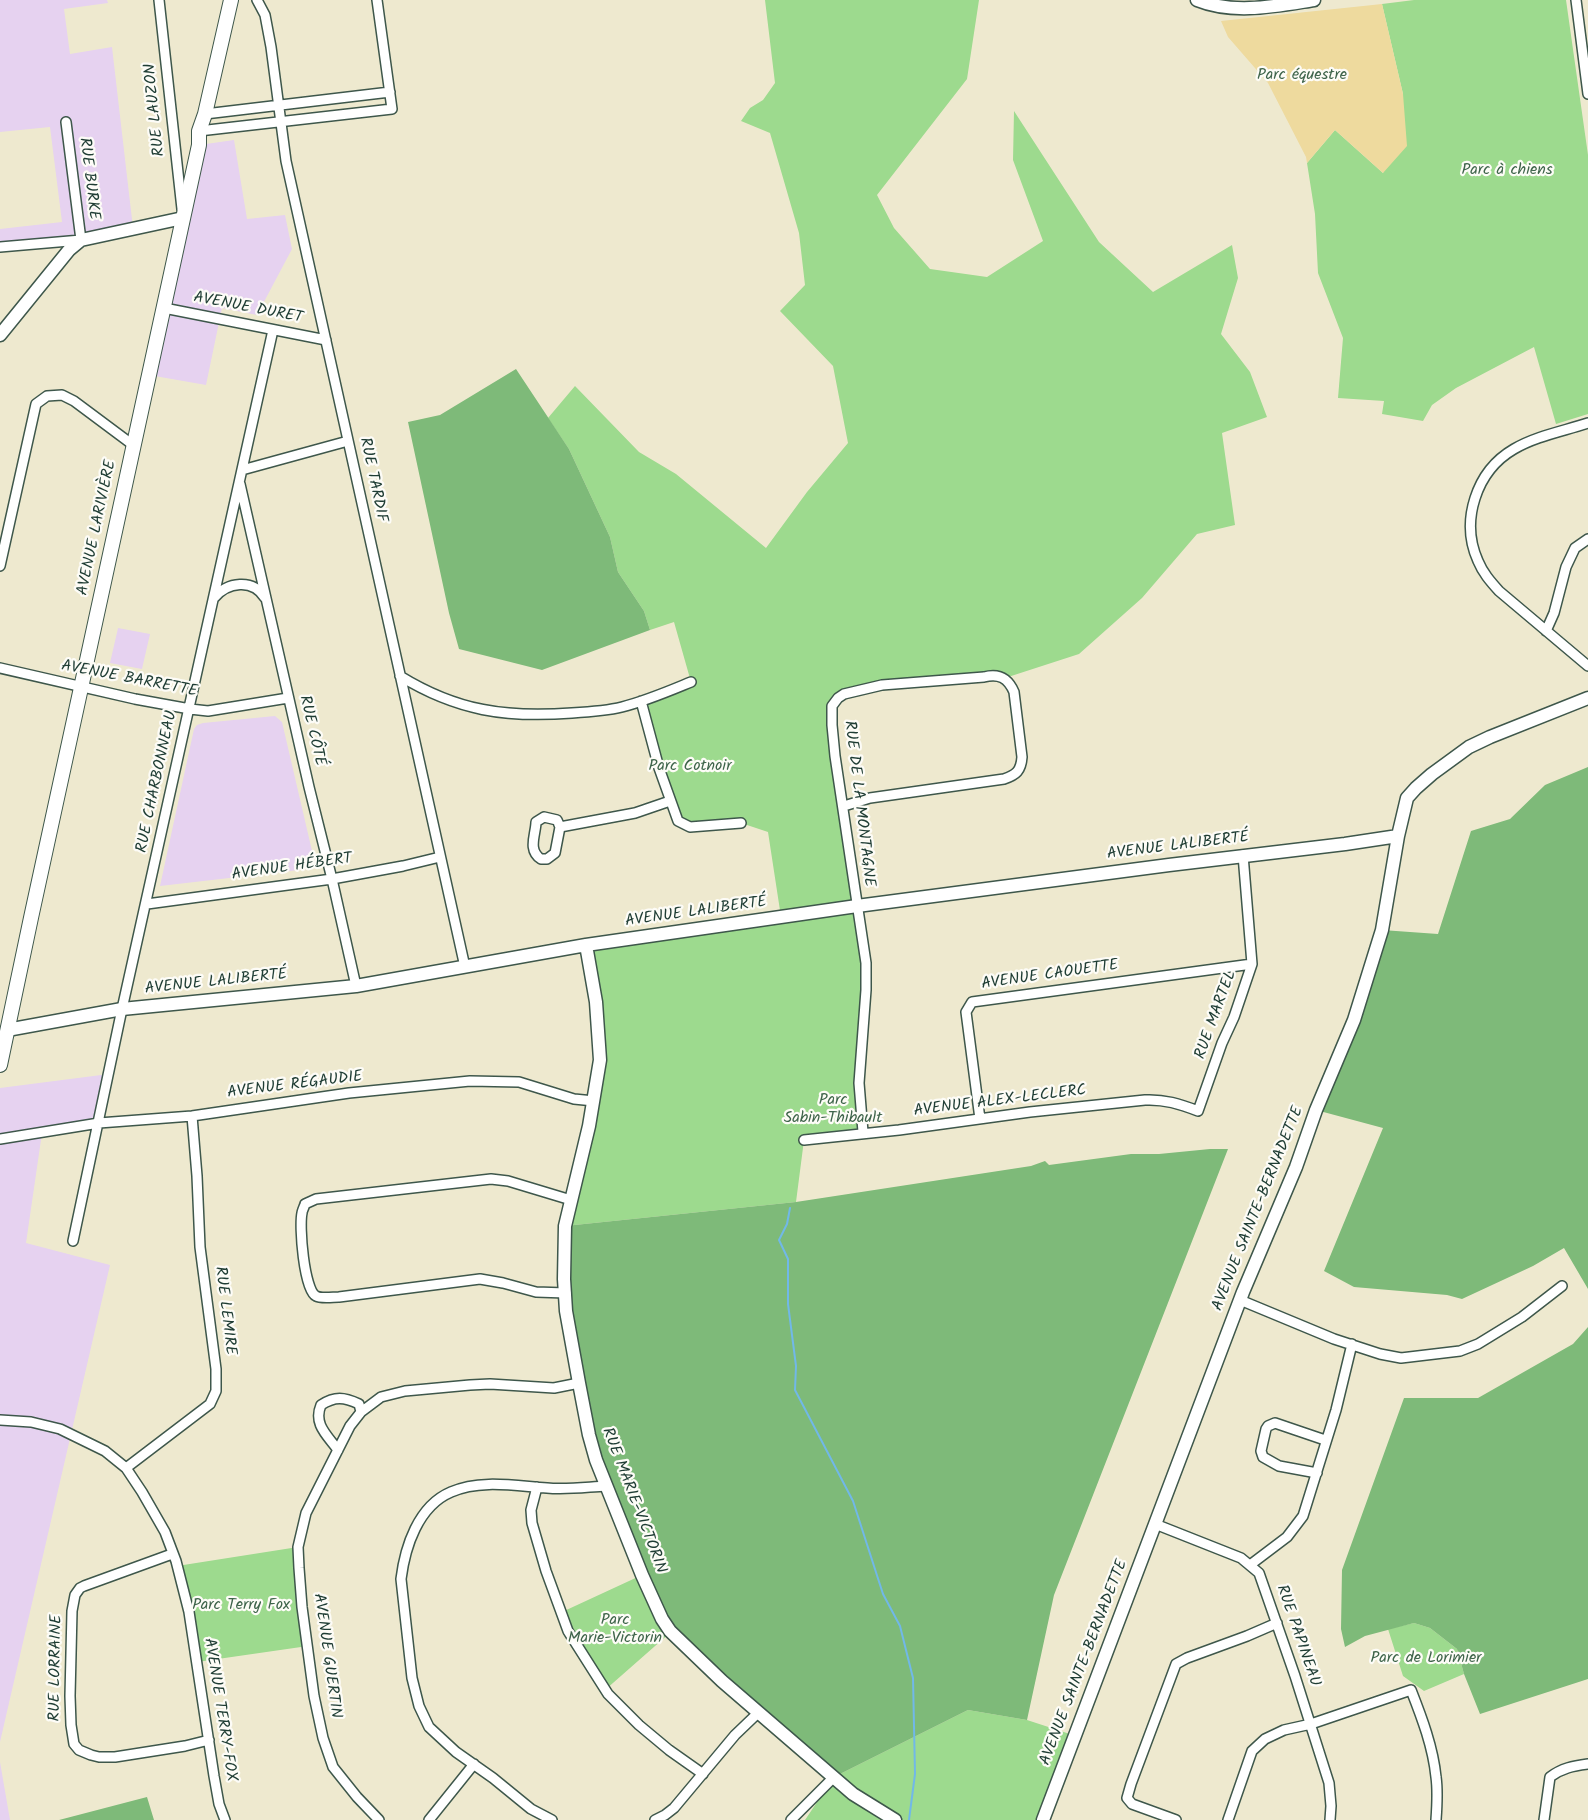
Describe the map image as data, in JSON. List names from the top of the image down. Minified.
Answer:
{"streets":{"main road":["AVENUE LARIVIÈRE"],"street":["RUE LAUZON","RUE BURKE","AVENUE DURET","RUE TARDIF","AVENUE BARRETTE","RUE CÔTÉ","RUE CHARBONNEAU","RUE DE LA MONTAGNE","AVENUE LALIBERTÉ","AVENUE HÉBERT","AVENUE CAOUETTE","RUE MARTEL","AVENUE RÉGAUDIE","AVENUE ALEX-LECLERC","AVENUE SAINTE-BERNADETTE","RUE LEMIRE","RUE MARIE-VICTORIN","RUE PAPINEAU","AVENUE GUERTIN","RUE LORRAINE","AVENUE TERRY-FOX"]},"crossings":[["RUE LAUZON","AVENUE LARIVIÈRE"],["AVENUE DURET","RUE TARDIF"],["AVENUE DURET","AVENUE LARIVIÈRE"],["AVENUE DURET","RUE CHARBONNEAU"],["RUE TARDIF","AVENUE LALIBERTÉ"],["RUE TARDIF","AVENUE HÉBERT"],["AVENUE LARIVIÈRE","AVENUE BARRETTE"],["AVENUE LARIVIÈRE","AVENUE LALIBERTÉ"],["AVENUE BARRETTE","RUE CÔTÉ"],["AVENUE BARRETTE","RUE CHARBONNEAU"],["RUE CÔTÉ","RUE CHARBONNEAU"],["RUE CÔTÉ","AVENUE LALIBERTÉ"],["RUE CÔTÉ","AVENUE HÉBERT"],["RUE CHARBONNEAU","AVENUE LALIBERTÉ"],["RUE CHARBONNEAU","AVENUE HÉBERT"],["RUE CHARBONNEAU","AVENUE RÉGAUDIE"],["RUE DE LA MONTAGNE","AVENUE LALIBERTÉ"],["RUE DE LA MONTAGNE","AVENUE ALEX-LECLERC"],["AVENUE LALIBERTÉ","RUE MARTEL"],["AVENUE LALIBERTÉ","AVENUE SAINTE-BERNADETTE"],["AVENUE LALIBERTÉ","RUE MARIE-VICTORIN"],["AVENUE CAOUETTE","RUE MARTEL"],["AVENUE CAOUETTE","AVENUE ALEX-LECLERC"],["RUE MARTEL","AVENUE ALEX-LECLERC"],["AVENUE RÉGAUDIE","RUE LEMIRE"],["AVENUE RÉGAUDIE","RUE MARIE-VICTORIN"],["RUE LEMIRE","AVENUE TERRY-FOX"],["RUE MARIE-VICTORIN","AVENUE GUERTIN"],["RUE LORRAINE","AVENUE TERRY-FOX"]],"parks":["Parc équestre","Parc à chiens","Parc Cotnoir","Parc Sabin-Thibault","Parc Terry Fox","Parc Marie-Victorin","Parc de Lorimier"]}
